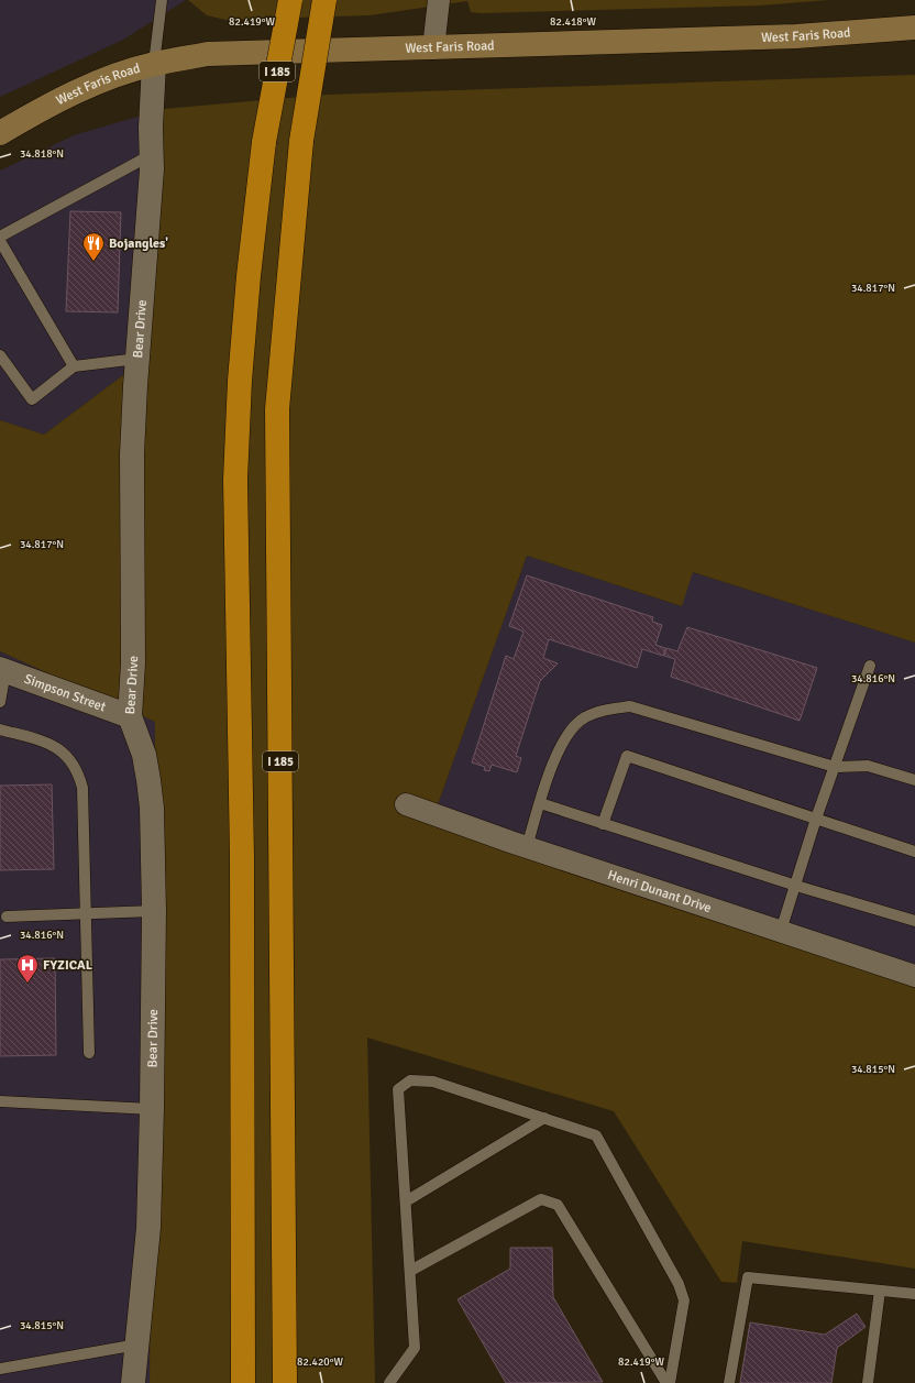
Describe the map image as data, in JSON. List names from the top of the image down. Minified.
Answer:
{"streets":{"highway":["I 185"],"main road":["West Faris Road"],"street":["Bear Drive","Simpson Street","Henri Dunant Drive"]},"crossings":[["West Faris Road","Bear Drive"],["Bear Drive","Simpson Street"]],"places":{"restaurant":["Bojangles'"],"hospital":["FYZICAL"]},"coordinates":["82.419°W","82.418°W","34.818°N","34.817°N","34.816°N","34.815°N","82.420°W"]}
